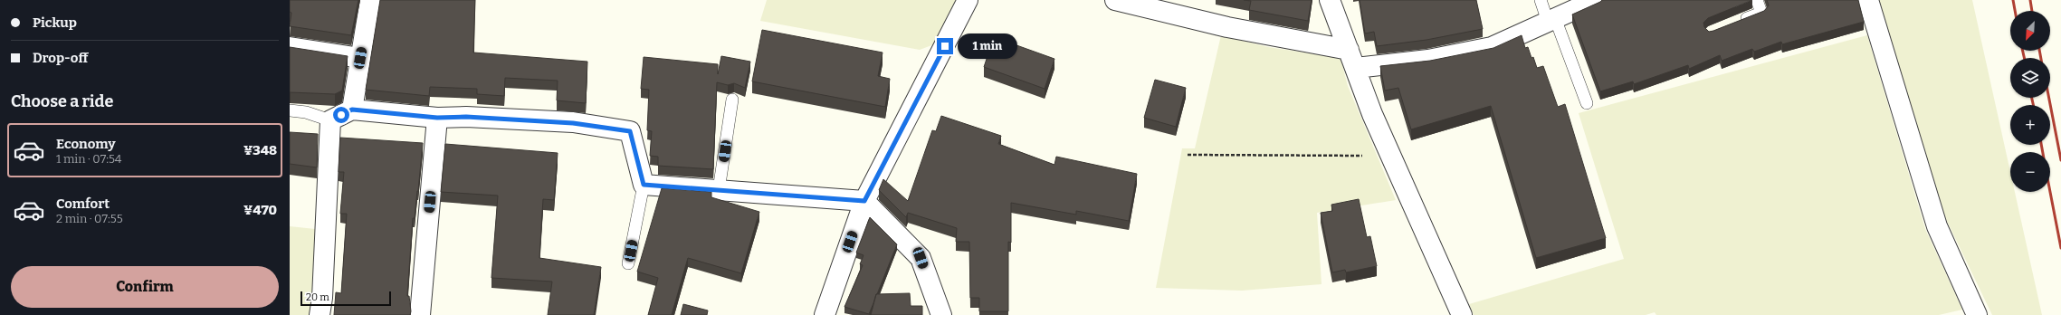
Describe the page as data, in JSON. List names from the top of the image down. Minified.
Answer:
{"scale_bar":"20 m","north":"bottom left","page":{"banner":["Pickup","Drop-off"],"map_buttons":["+","−"],"bubble":"1 min","heading":"Choose a ride","list":[{"name":"Economy","note":"1 min · 07:54","value":"¥348"},{"name":"Comfort","note":"2 min · 07:55","value":"¥470"}],"buttons":"Confirm","scale":"20 m"}}
